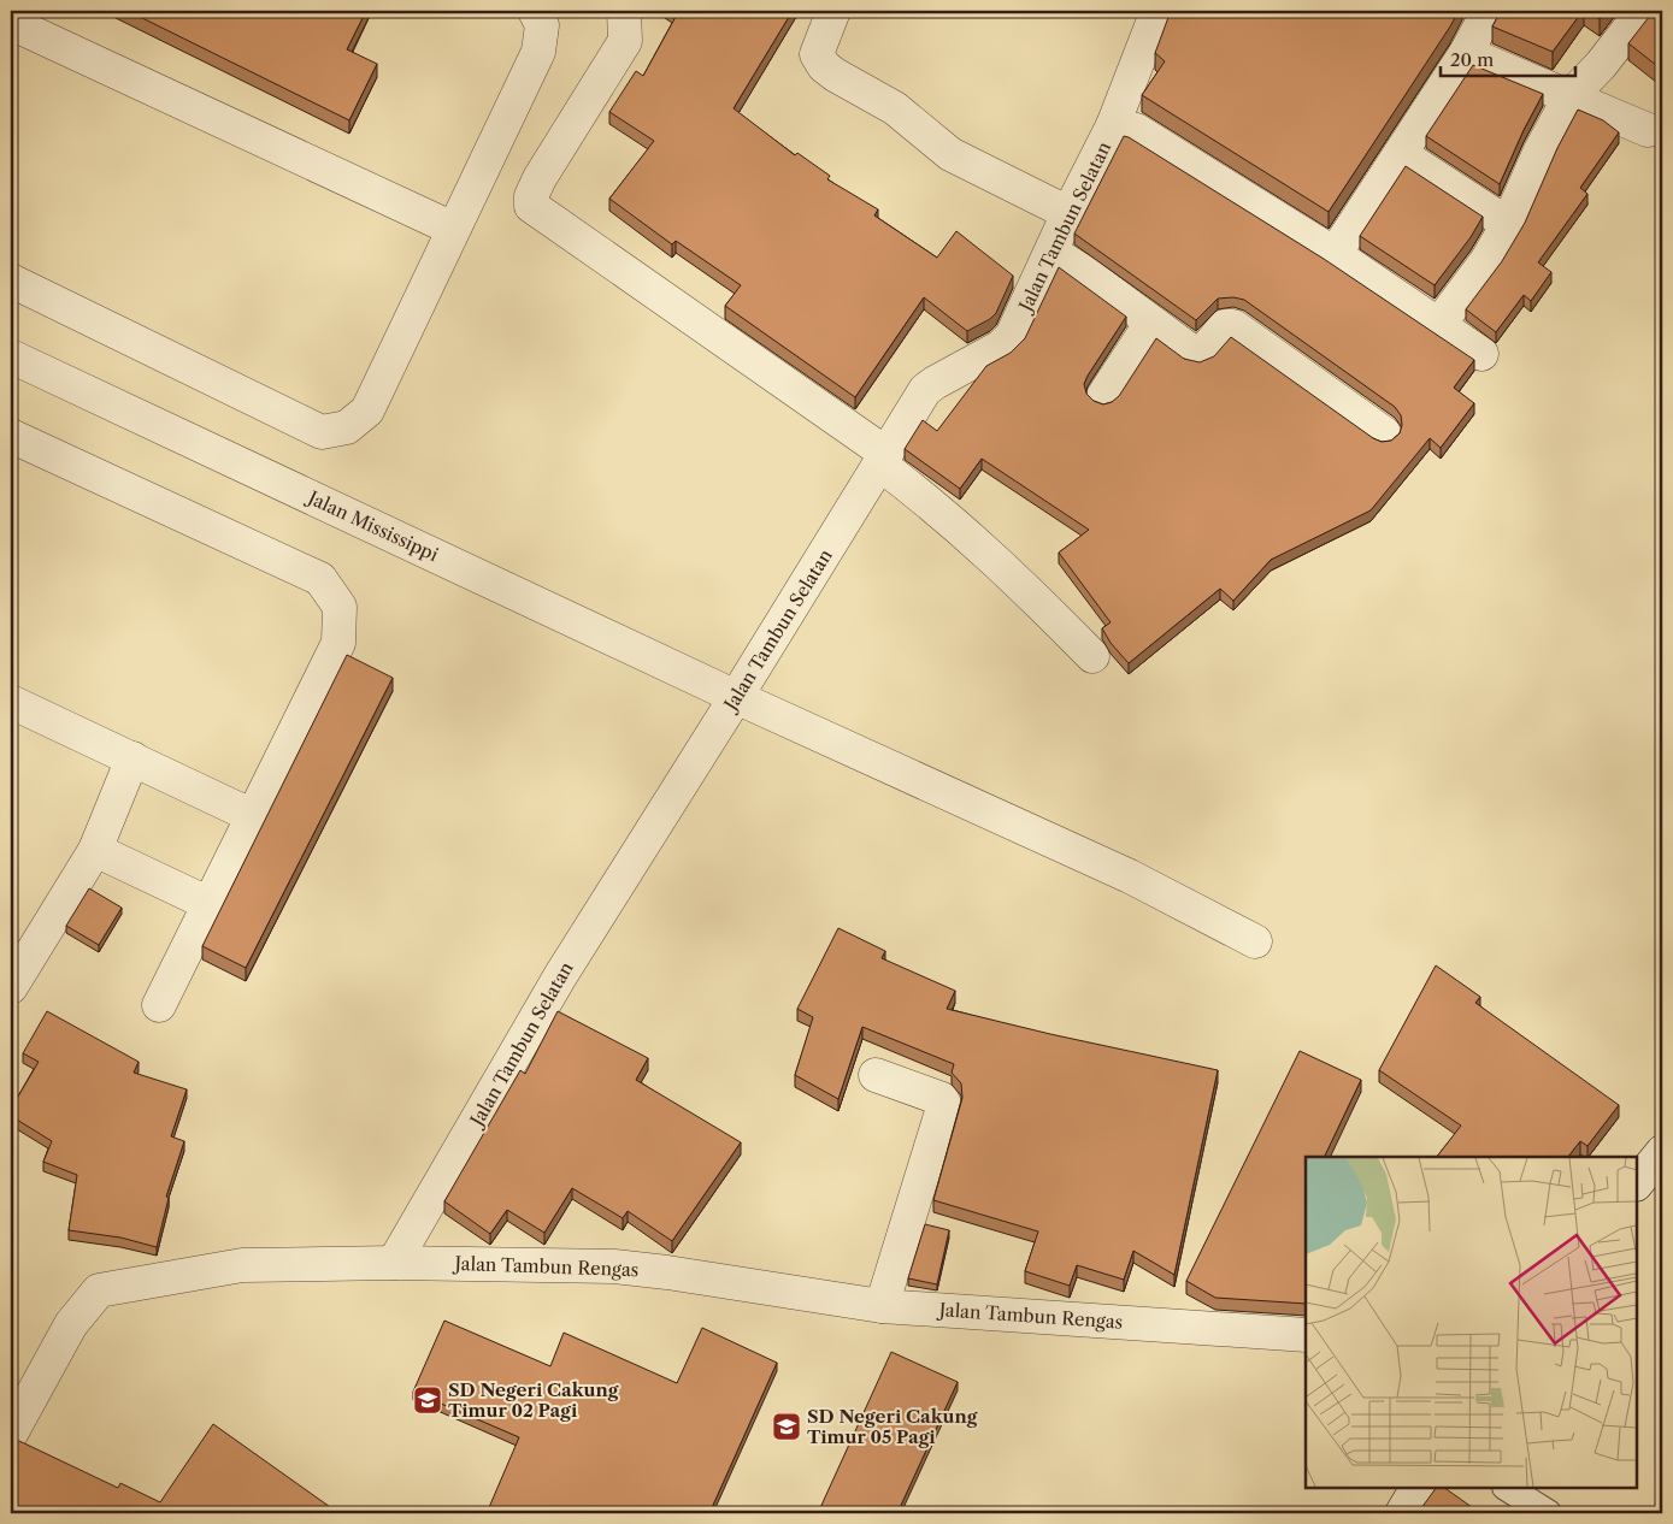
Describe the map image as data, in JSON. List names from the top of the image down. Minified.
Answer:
{"streets":{"street":["Jalan Tambun Selatan","Jalan Mississippi","Jalan Tambun Rengas"]},"crossings":[["Jalan Tambun Selatan","Jalan Mississippi"],["Jalan Tambun Selatan","Jalan Tambun Rengas"]],"places":{"school or university":["SD Negeri Cakung Timur 02 Pagi","SD Negeri Cakung Timur 05 Pagi"]},"scale_bar":"20 m"}
